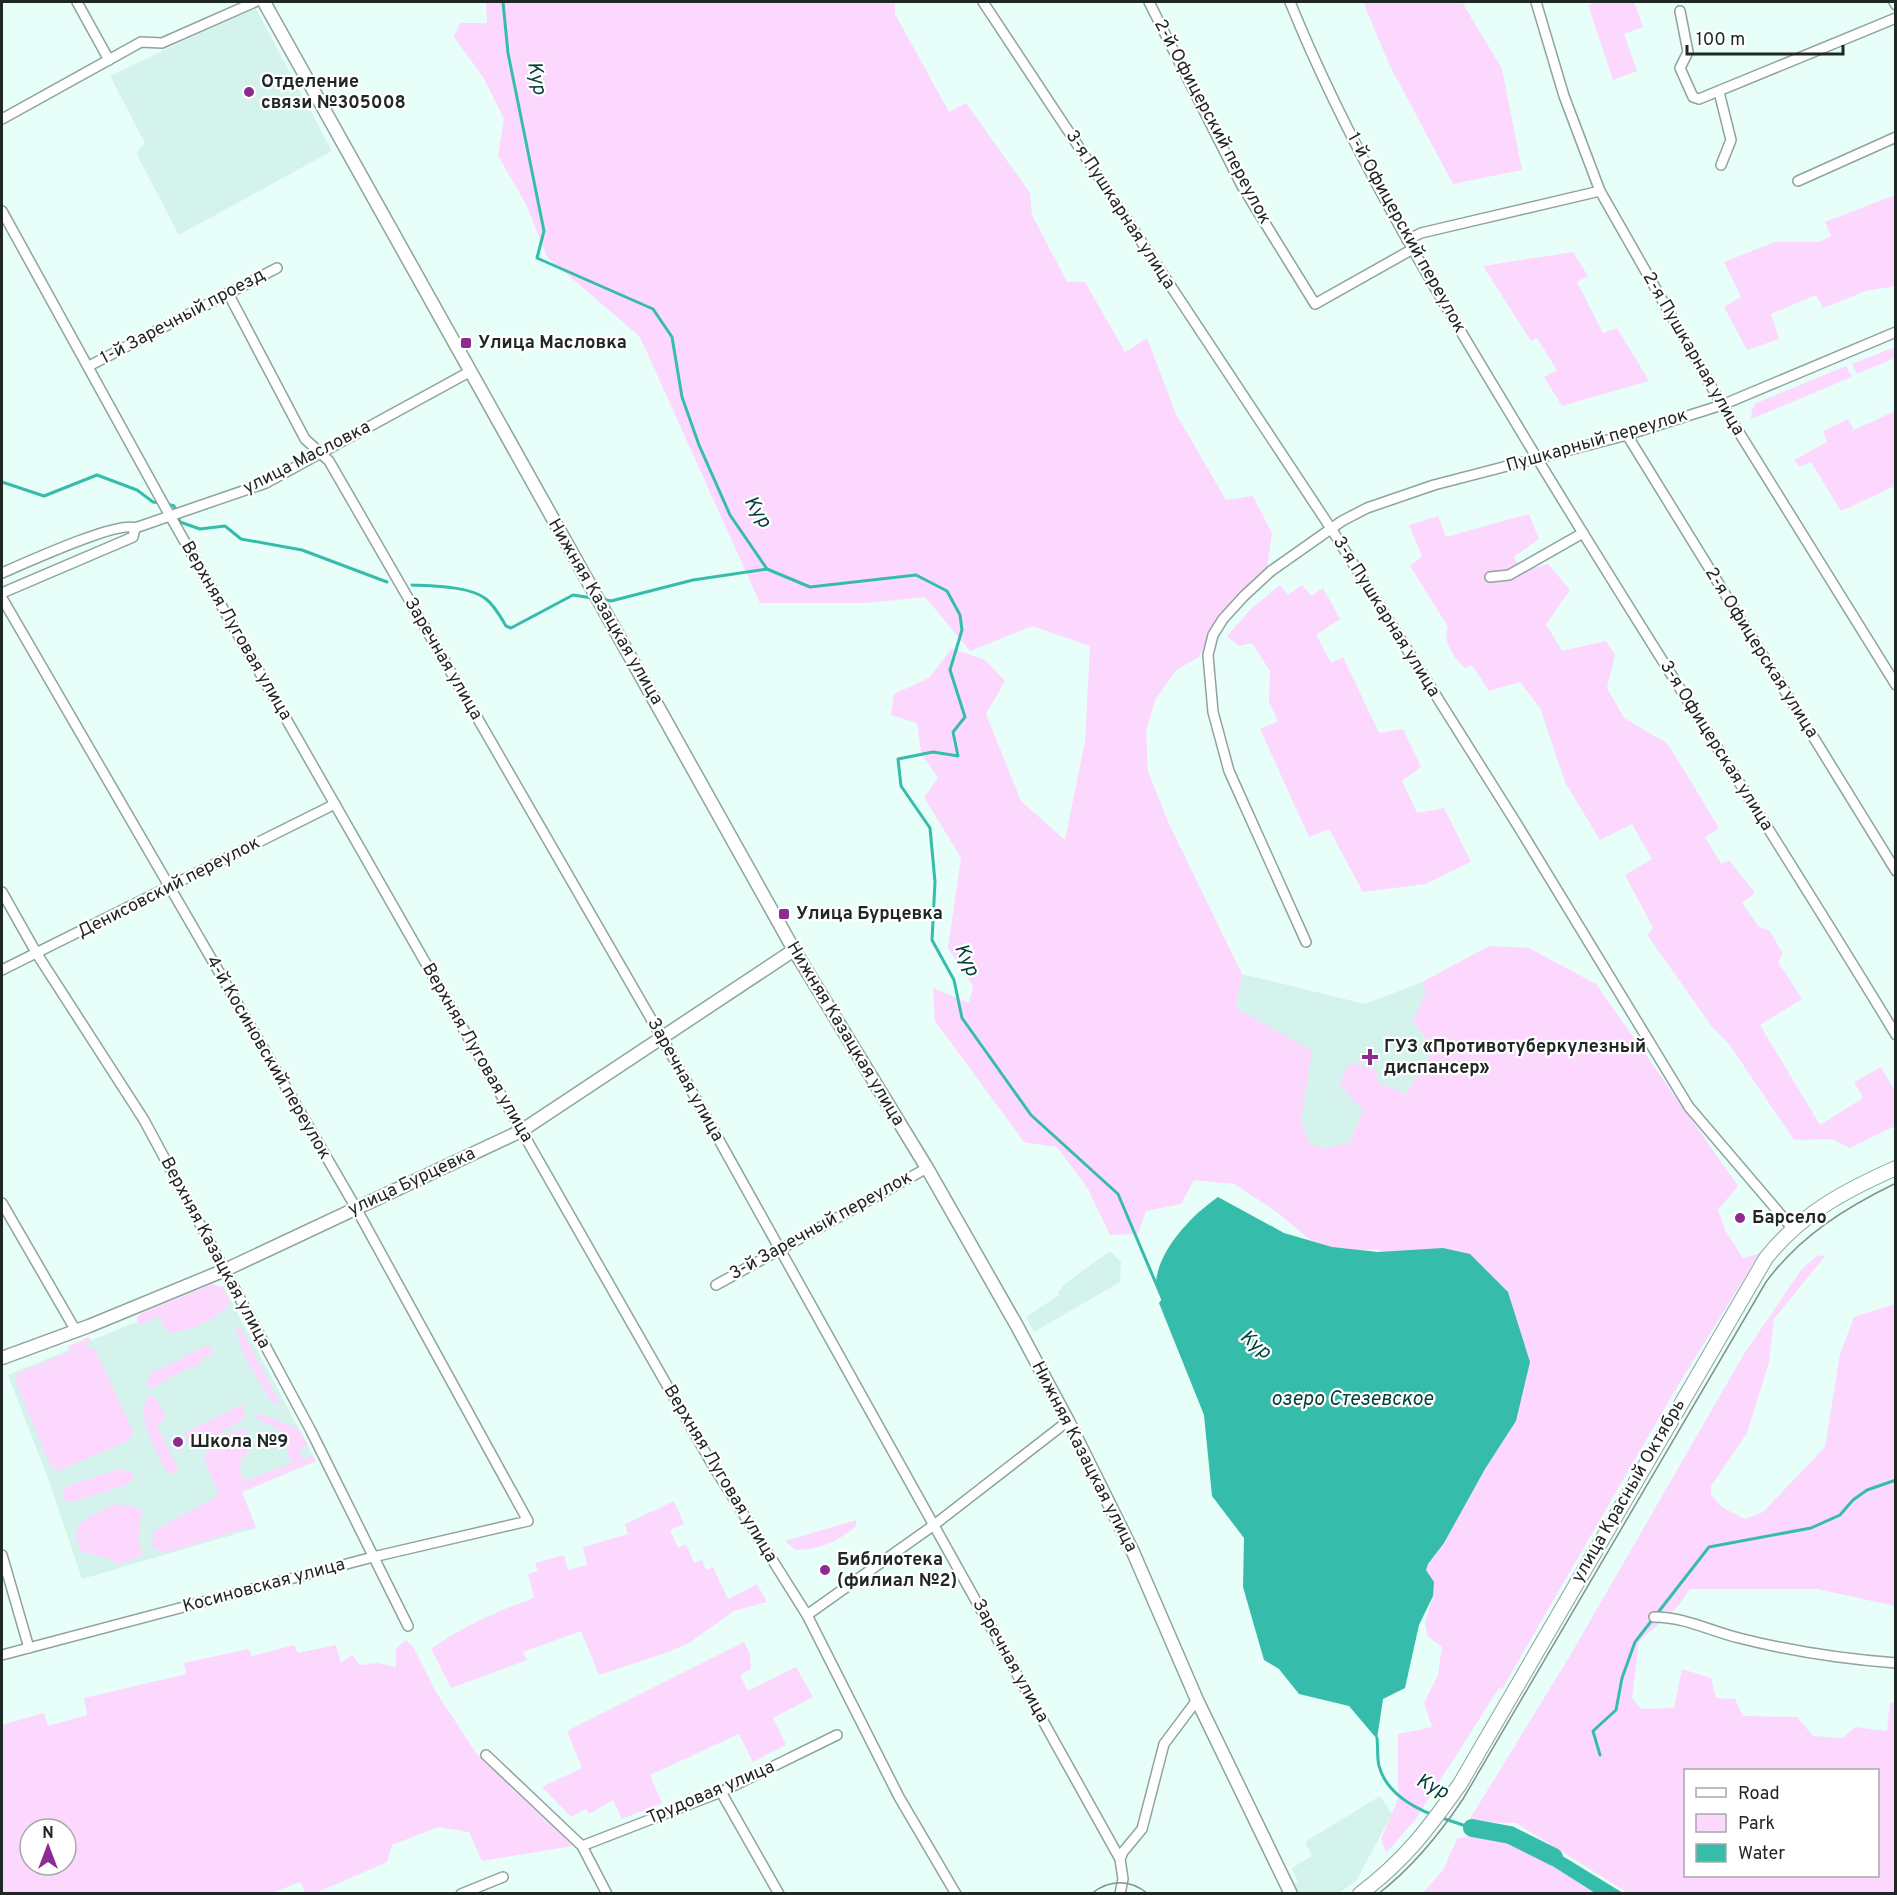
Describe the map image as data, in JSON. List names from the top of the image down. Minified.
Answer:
{"streets":{"main road":["улица Красный Октябрь"],"street":["2-й Офицерский переулок","3-я Пушкарная улица","1-й Офицерский переулок","1-й Заречный проезд","2-я Пушкарная улица","Пушкарный переулок","улица Масловка","Нижняя Казацкая улица","Верхняя Луговая улица","2-я Офицерская улица","Заречная улица","3-я Офицерская улица","Денисовский переулок","4-й Косиновский переулок","улица Бурцевка","3-й Заречный переулок","Верхняя Казацкая улица","Косиновская улица","Трудовая улица"]},"crossings":[["2-й Офицерский переулок","1-й Офицерский переулок"],["3-я Пушкарная улица","Пушкарный переулок"],["3-я Пушкарная улица","улица Красный Октябрь"],["1-й Офицерский переулок","Пушкарный переулок"],["1-й Офицерский переулок","3-я Офицерская улица"],["1-й Заречный проезд","Верхняя Луговая улица"],["1-й Заречный проезд","Заречная улица"],["2-я Пушкарная улица","Пушкарный переулок"],["Пушкарный переулок","2-я Офицерская улица"],["Пушкарный переулок","3-я Офицерская улица"],["улица Масловка","Нижняя Казацкая улица"],["улица Масловка","Верхняя Луговая улица"],["улица Масловка","Заречная улица"],["Нижняя Казацкая улица","улица Бурцевка"],["Нижняя Казацкая улица","3-й Заречный переулок"],["Верхняя Луговая улица","Денисовский переулок"],["Верхняя Луговая улица","улица Бурцевка"],["Заречная улица","улица Бурцевка"],["Заречная улица","3-й Заречный переулок"],["Денисовский переулок","4-й Косиновский переулок"],["Денисовский переулок","Верхняя Казацкая улица"],["4-й Косиновский переулок","улица Бурцевка"],["4-й Косиновский переулок","Косиновская улица"],["улица Бурцевка","Верхняя Казацкая улица"],["Верхняя Казацкая улица","Косиновская улица"]],"water":["Кур","озеро Стезевское"],"places":{"other":["Отделение связи №305008","Барсело","Школа №9","Библиотека (филиал №2)"],"transit":["Улица Масловка","Улица Бурцевка"],"health":["ГУЗ «Противотуберкулезный диспансер»"]},"legend":["Road","Park","Water"],"scale_bar":"100 m","north":"top"}
